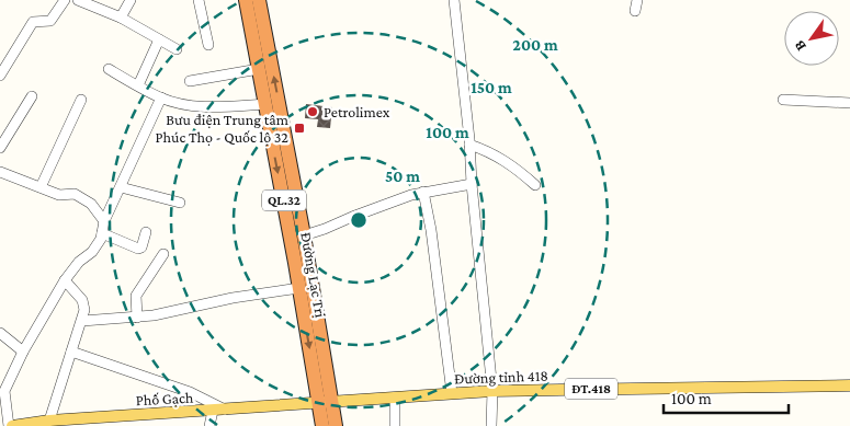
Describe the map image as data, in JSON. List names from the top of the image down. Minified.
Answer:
{"streets":{"highway":["QL.32","Đường Lạc Trị"],"main road":["Đường tỉnh 418","ĐT.418","Phố Gạch"]},"crossings":[["Đường Lạc Trị","Đường tỉnh 418"],["Đường Lạc Trị","Phố Gạch"],["Đường tỉnh 418","Phố Gạch"]],"places":{"other":["Petrolimex"],"transit":["Bưu điện Trung tâm Phúc Thọ - Quốc lộ 32"]},"scale_bar":"100 m","north":"bottom left","rings":["200 m","150 m","100 m","50 m"]}
